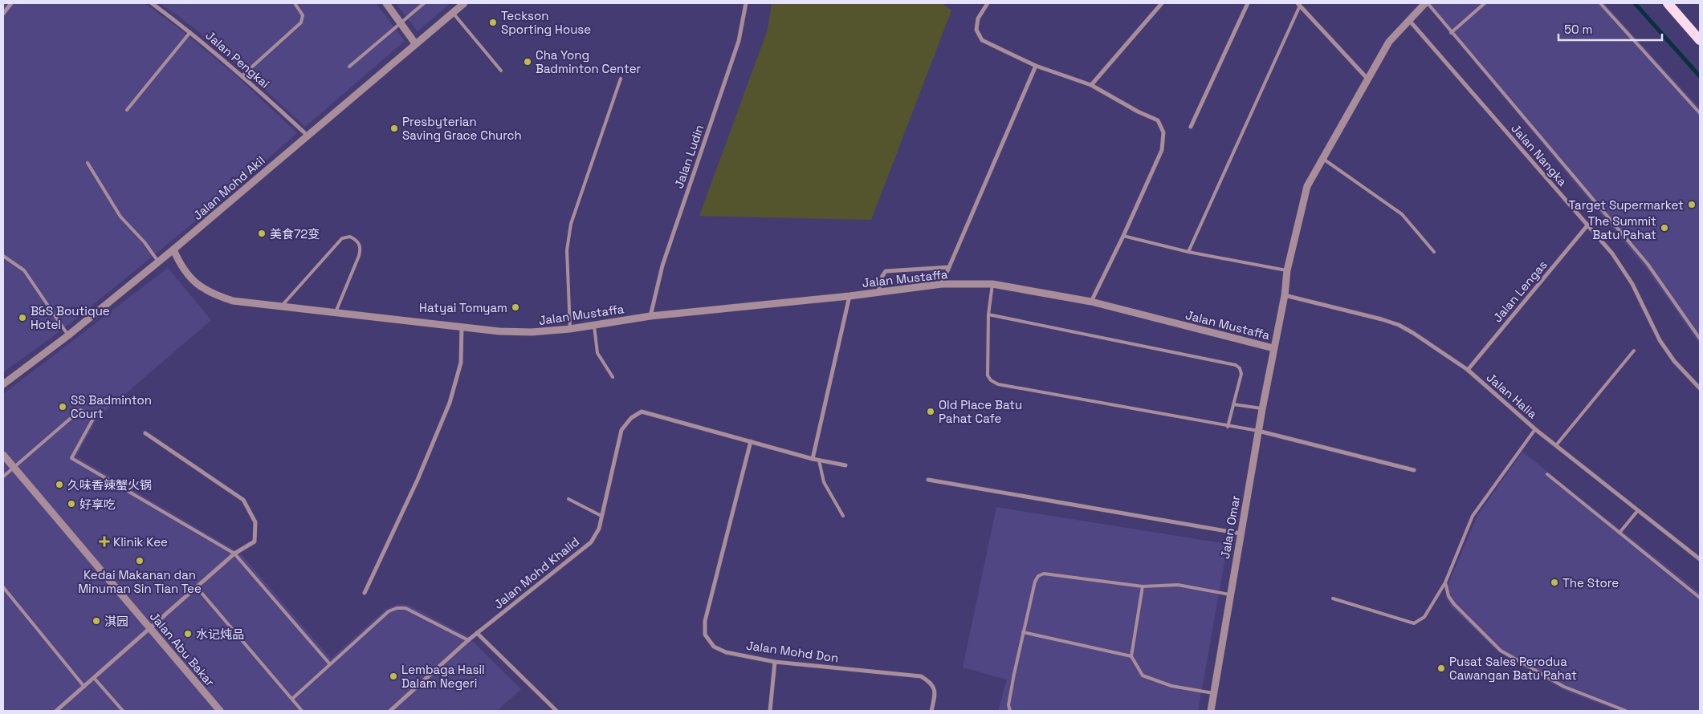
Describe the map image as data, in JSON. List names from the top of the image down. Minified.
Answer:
{"streets":{"street":["Jalan Pengkai","Jalan Nangka","Jalan Ludin","Jalan Mohd Akil","Jalan Mustaffa","Jalan Lengas","Jalan Halia","Jalan Omar","Jalan Mohd Khalid","Jalan Abu Bakar","Jalan Mohd Don"]},"crossings":[["Jalan Pengkai","Jalan Mohd Akil"],["Jalan Nangka","Jalan Mustaffa"],["Jalan Nangka","Jalan Lengas"],["Jalan Ludin","Jalan Mustaffa"],["Jalan Mohd Akil","Jalan Mustaffa"],["Jalan Mustaffa","Jalan Halia"],["Jalan Mustaffa","Jalan Omar"],["Jalan Lengas","Jalan Halia"],["Jalan Mohd Khalid","Jalan Mohd Don"]],"places":{"other":["Teckson Sporting House","Cha Yong Badminton Center","Presbyterian Saving Grace Church","Target Supermarket","The Summit Batu Pahat","美食72变","Hatyai Tomyam","B&S Boutique Hotel","SS Badminton Court","Old Place Batu Pahat Cafe","久味香辣蟹火锅","好享吃","Kedai Makanan dan Minuman Sin Tian Tee","The Store","淇园","水记炖品","Pusat Sales Perodua Cawangan Batu Pahat","Lembaga Hasil Dalam Negeri"],"health":["Klinik Kee"]},"scale_bar":"50 m"}
